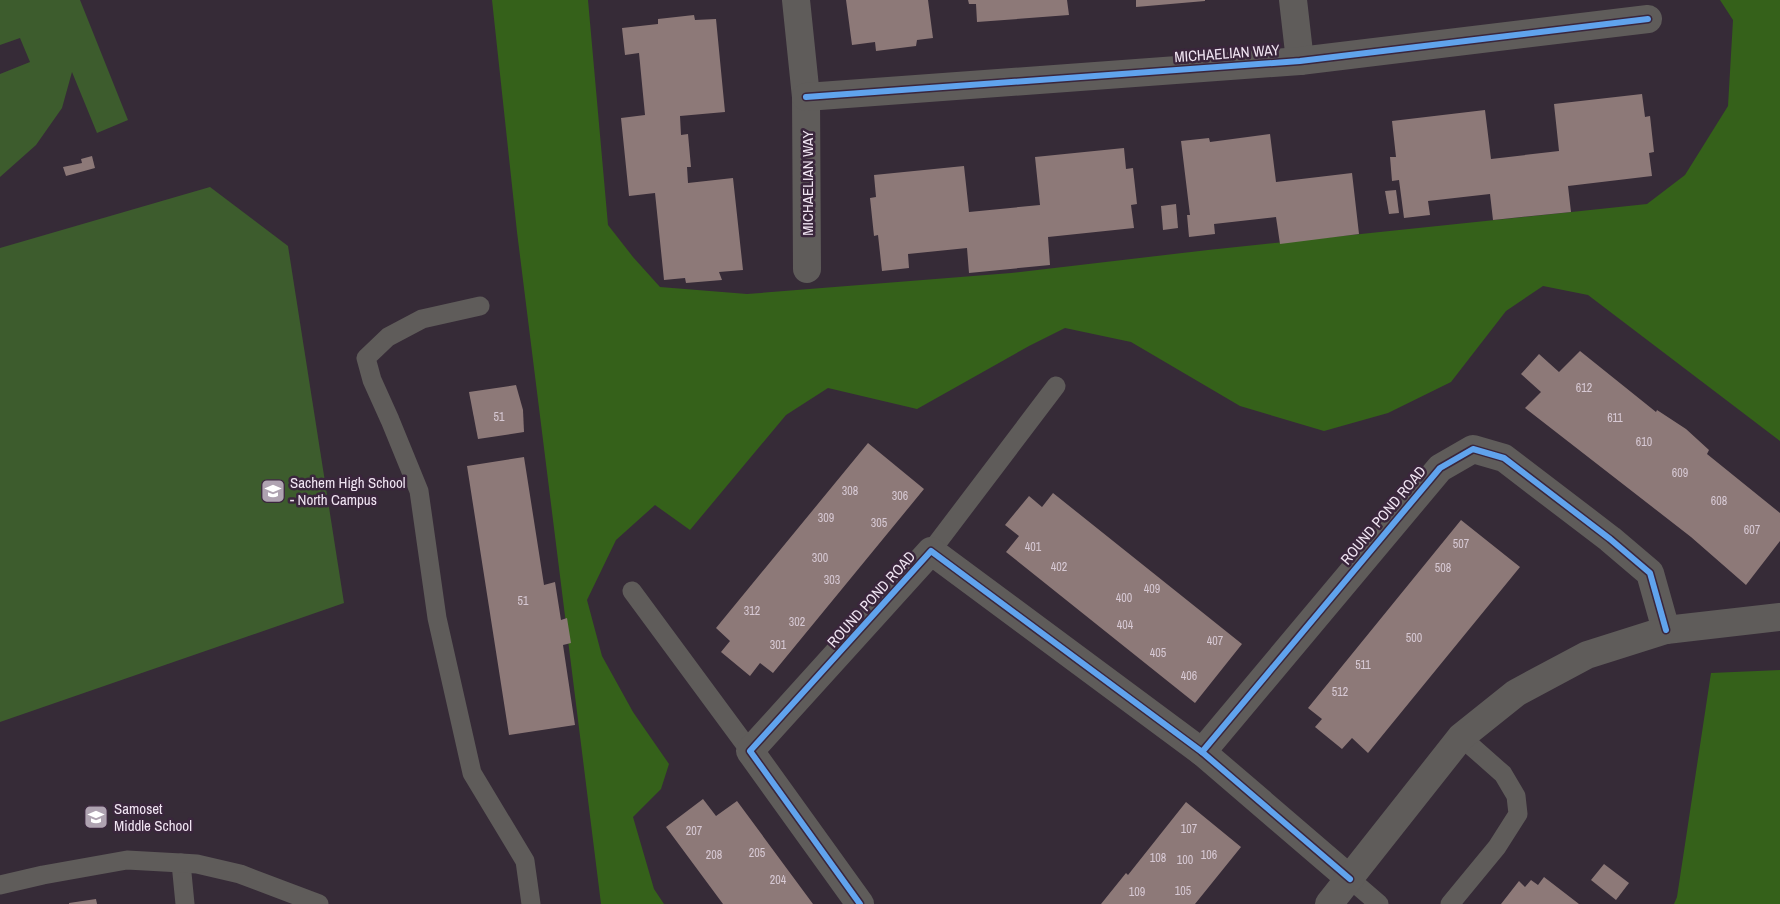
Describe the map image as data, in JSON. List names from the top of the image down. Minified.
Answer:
{"streets":{"street":["MICHAELIAN WAY","ROUND POND ROAD"]},"places":{"school or university":["Sachem High School - North Campus","Samoset Middle School"]},"house_numbers":["612","51","611","610","609","308","306","608","309","305","607","507","401","300","402","508","303","409","400","51","312","302","404","500","407","301","405","511","406","512","107","207","205","208","106","108","100","204","105","109"]}
